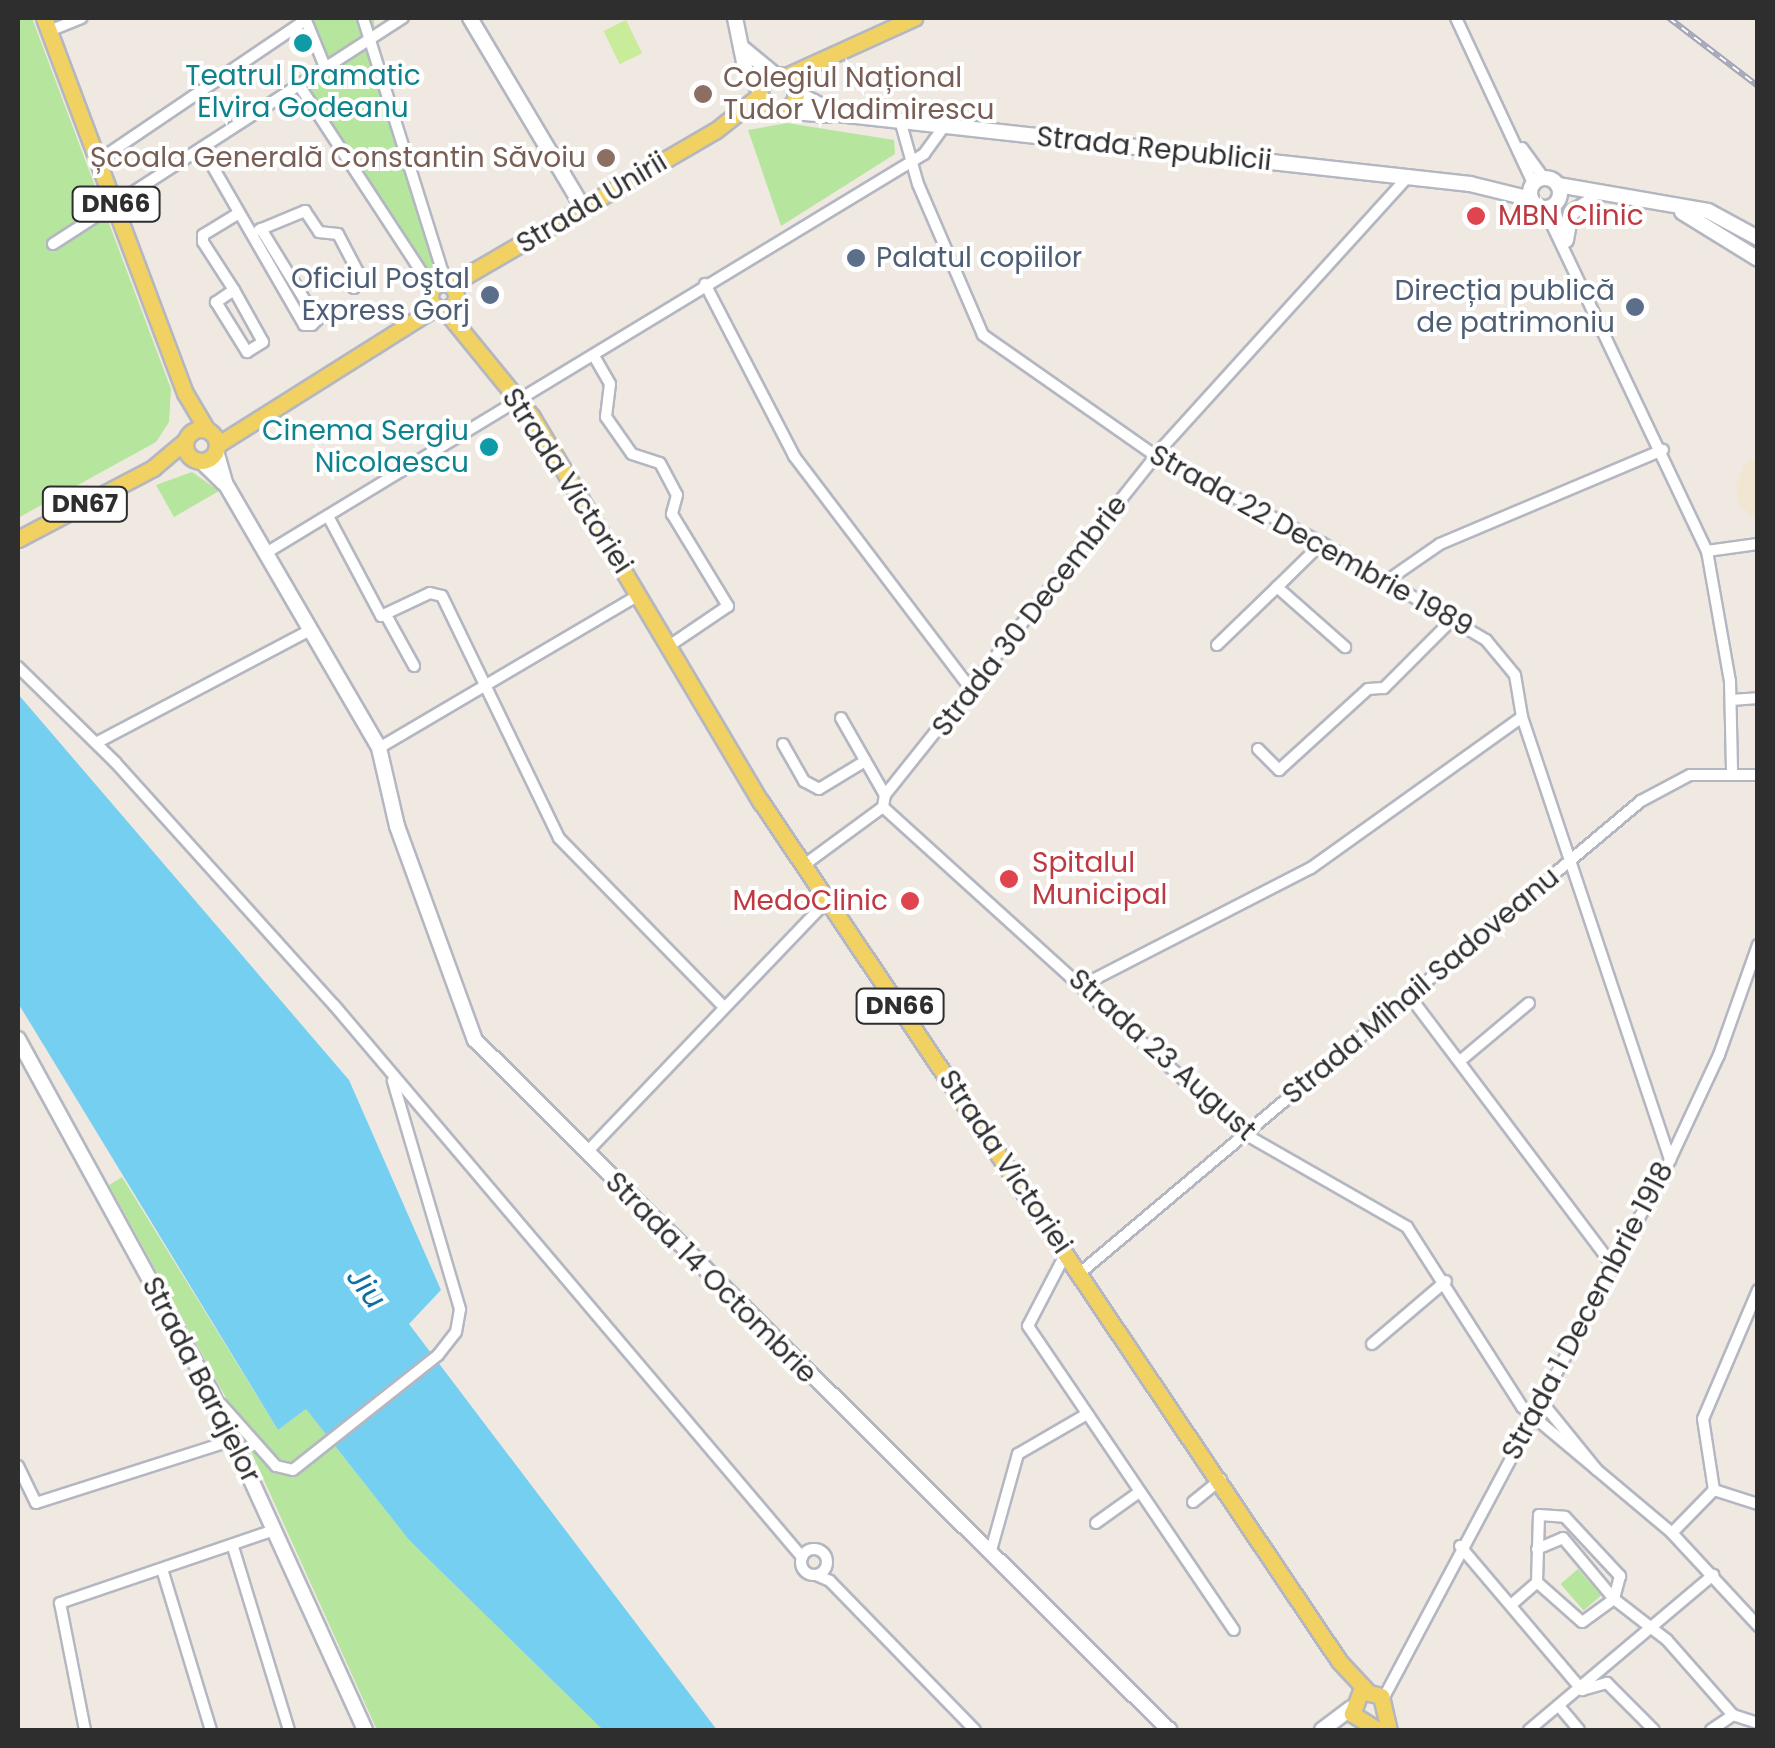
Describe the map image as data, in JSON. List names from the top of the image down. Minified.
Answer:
{"streets":{"main road":["Strada Republicii","Strada Unirii","DN66","Strada Victoriei","DN67","Strada 14 Octombrie","Strada Barajelor"],"street":["Strada 22 Decembrie 1989","Strada 30 Decembrie","Strada Mihail Sadoveanu","Strada 23 August","Strada 1 Decembrie 1918"]},"crossings":[["Strada Republicii","Strada Unirii"],["Strada Republicii","Strada 22 Decembrie 1989"],["Strada Republicii","Strada 30 Decembrie"],["Strada Unirii","DN66"],["Strada Unirii","Strada Victoriei"],["Strada Victoriei","Strada 30 Decembrie"],["Strada Victoriei","Strada Mihail Sadoveanu"],["Strada Victoriei","Strada 1 Decembrie 1918"],["Strada 22 Decembrie 1989","Strada 30 Decembrie"],["Strada 22 Decembrie 1989","Strada Mihail Sadoveanu"],["Strada 22 Decembrie 1989","Strada 1 Decembrie 1918"],["Strada 30 Decembrie","Strada 23 August"],["Strada Mihail Sadoveanu","Strada 23 August"],["Strada 23 August","Strada 1 Decembrie 1918"]],"water":["Jiu"],"places":["Teatrul Dramatic Elvira Godeanu","Colegiul Național Tudor Vladimirescu","Școala Generală Constantin Săvoiu","MBN Clinic","Palatul copiilor","Oficiul Poştal Express Gorj","Direcția publică de patrimoniu","Cinema Sergiu Nicolaescu","Spitalul Municipal","MedoClinic"]}
